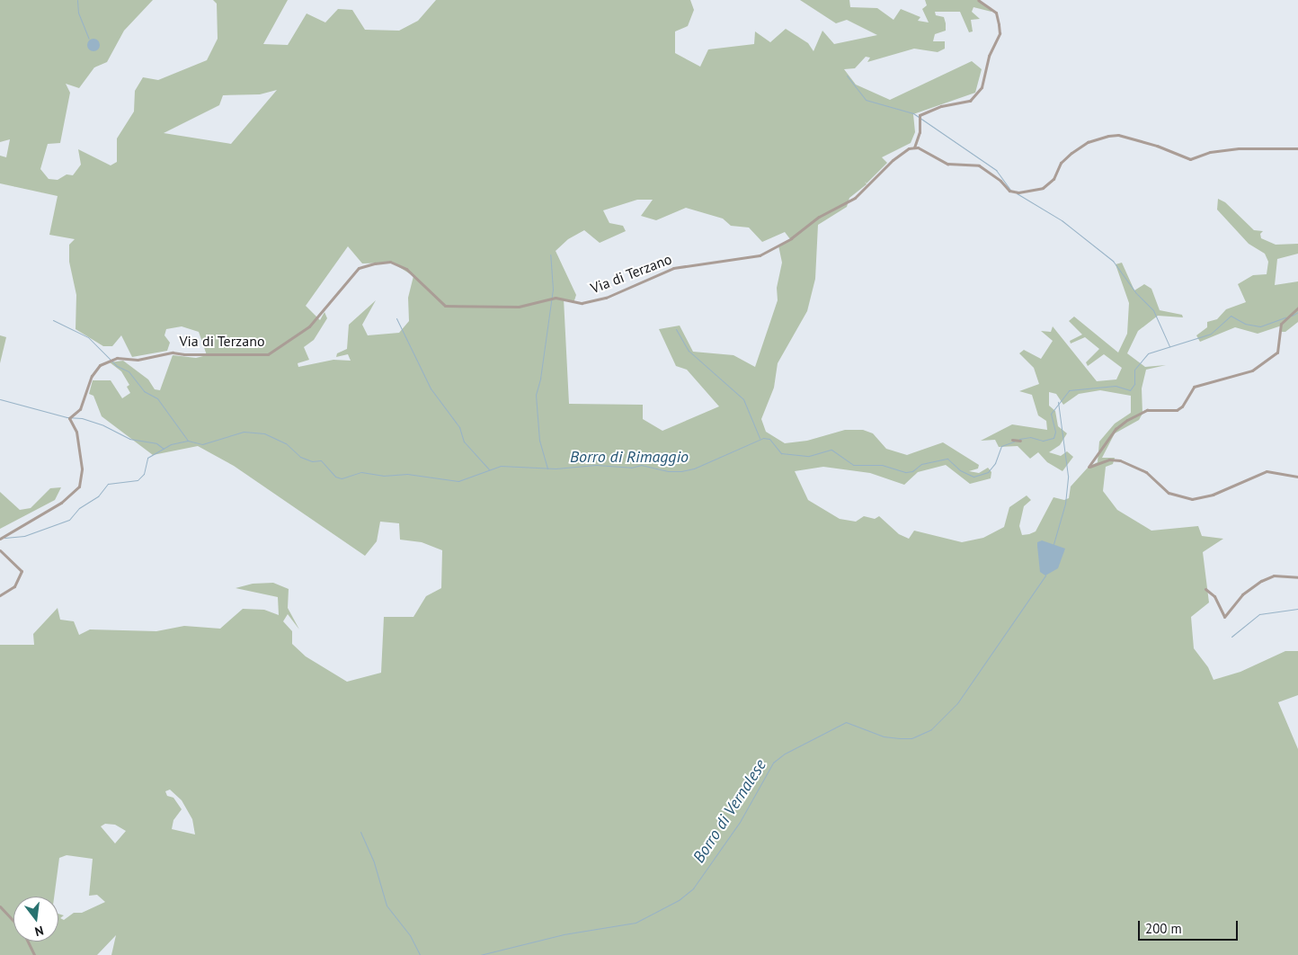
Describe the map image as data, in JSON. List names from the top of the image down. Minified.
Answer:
{"streets":{"street":["Via di Terzano"]},"water":["Borro di Rimaggio","Borro di Vernalese"],"scale_bar":"200 m","north":"bottom"}
